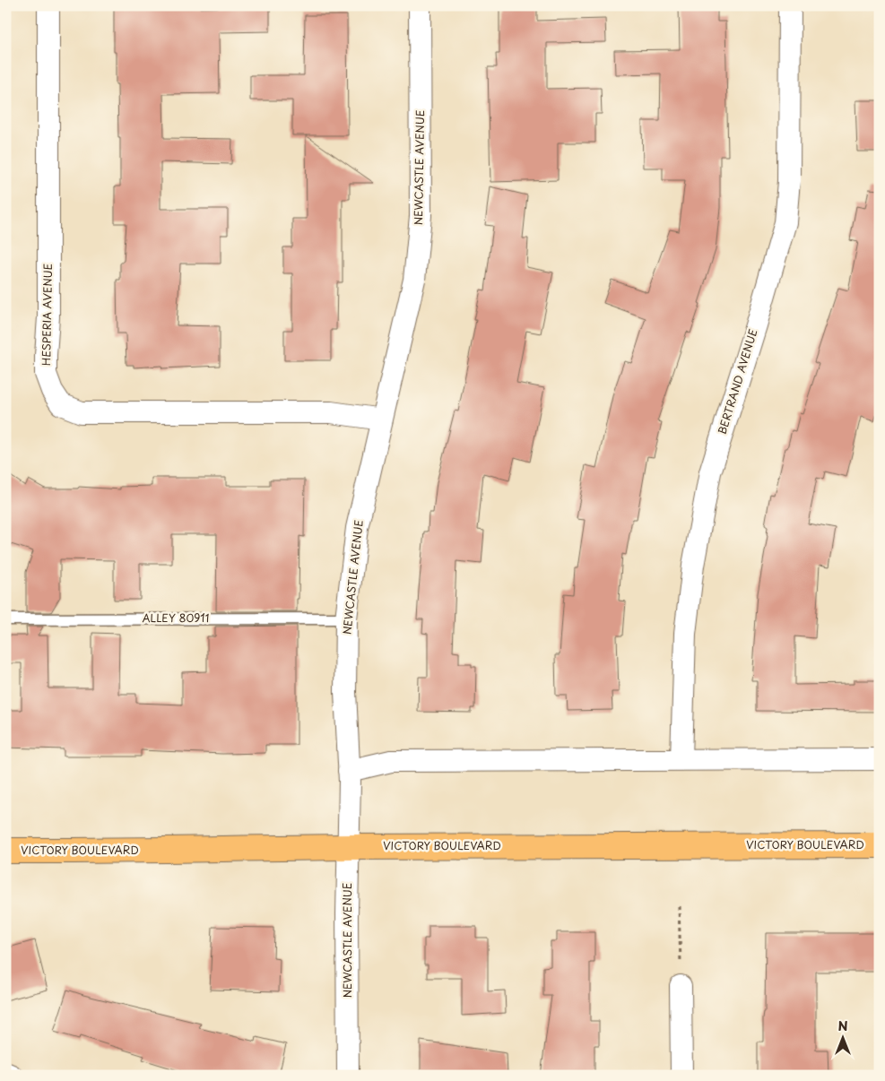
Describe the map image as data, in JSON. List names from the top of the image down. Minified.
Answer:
{"streets":{"main road":["VICTORY BOULEVARD"],"street":["NEWCASTLE AVENUE","HESPERIA AVENUE","BERTRAND AVENUE"],"lane":["ALLEY 80911"]},"crossings":[["NEWCASTLE AVENUE","HESPERIA AVENUE"],["NEWCASTLE AVENUE","ALLEY 80911"],["NEWCASTLE AVENUE","VICTORY BOULEVARD"]],"north":"top"}
